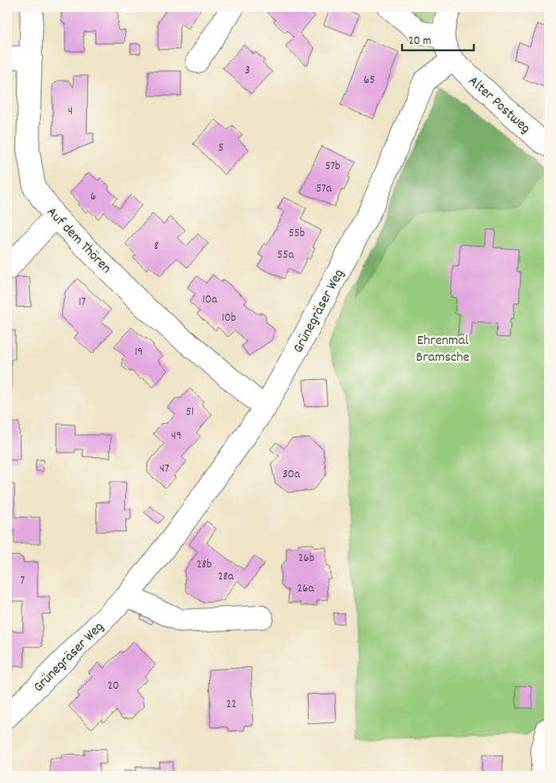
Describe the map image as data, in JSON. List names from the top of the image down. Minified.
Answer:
{"streets":{"street":["Alter Postweg","Auf dem Thören","Grünegräser Weg"]},"crossings":[["Alter Postweg","Grünegräser Weg"],["Auf dem Thören","Grünegräser Weg"]],"parks":["Ehrenmal Bramsche"],"house_numbers":["3","65","4","5","57b","57a","6","55b","8","55a","10a","17","10b","19","51","49","47","30a","26b","28b","28a","7","26a","20","22"],"scale_bar":"20 m"}
